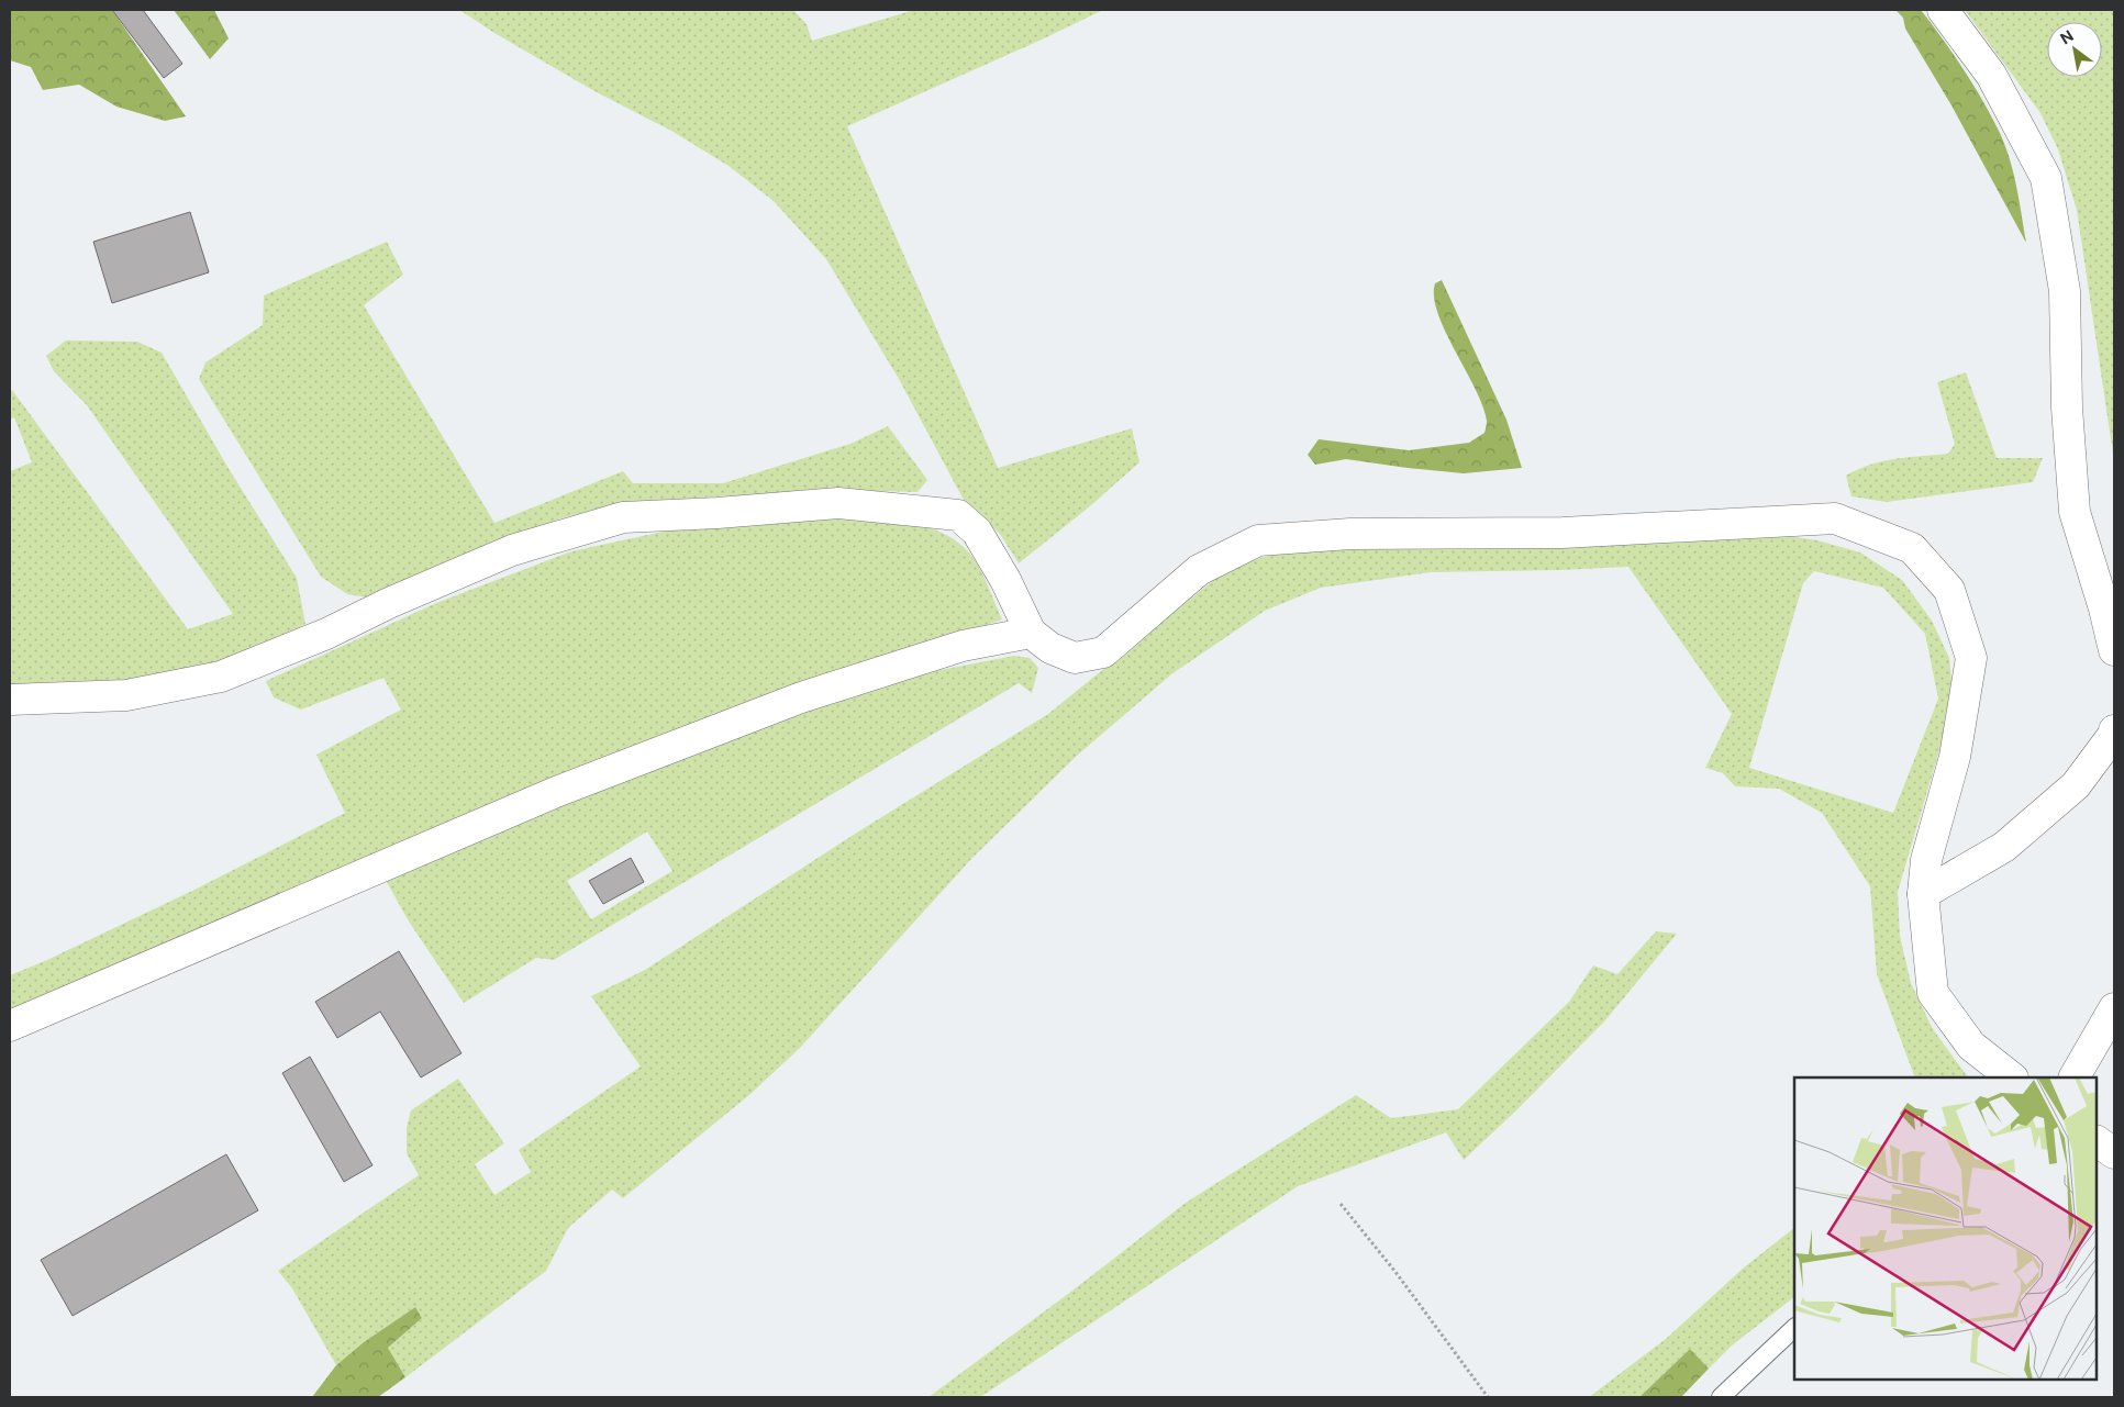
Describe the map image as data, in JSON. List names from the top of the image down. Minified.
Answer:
{"north":"top left"}
